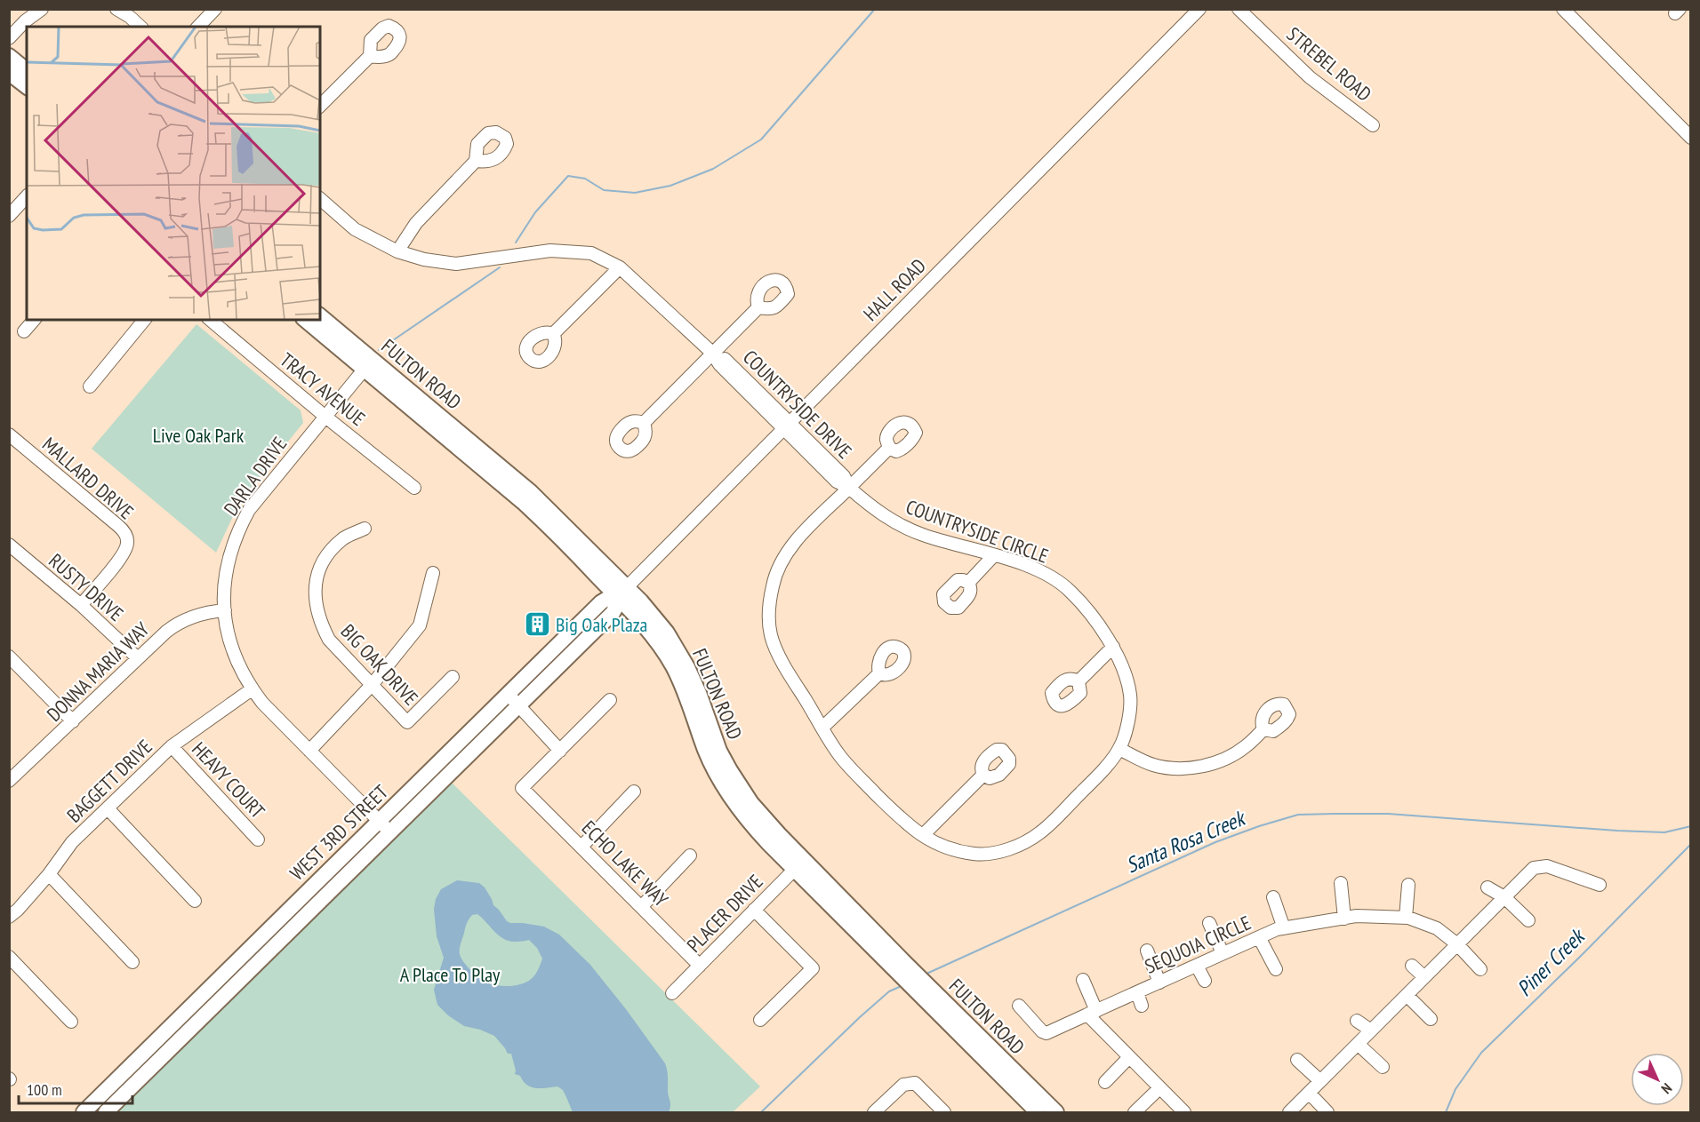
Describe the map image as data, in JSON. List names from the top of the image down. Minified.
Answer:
{"streets":{"main road":["FULTON ROAD","WEST 3RD STREET"],"street":["STREBEL ROAD","HALL ROAD","TRACY AVENUE","COUNTRYSIDE DRIVE","DARLA DRIVE","MALLARD DRIVE","COUNTRYSIDE CIRCLE","RUSTY DRIVE","BIG OAK DRIVE","DONNA MARIA WAY","HEAVY COURT","BAGGETT DRIVE","ECHO LAKE WAY","PLACER DRIVE","SEQUOIA CIRCLE"]},"crossings":[["HALL ROAD","FULTON ROAD"],["HALL ROAD","COUNTRYSIDE DRIVE"],["HALL ROAD","WEST 3RD STREET"],["FULTON ROAD","DARLA DRIVE"],["FULTON ROAD","WEST 3RD STREET"],["FULTON ROAD","PLACER DRIVE"],["TRACY AVENUE","DARLA DRIVE"],["COUNTRYSIDE DRIVE","COUNTRYSIDE CIRCLE"],["DARLA DRIVE","DONNA MARIA WAY"],["DARLA DRIVE","BAGGETT DRIVE"],["DARLA DRIVE","WEST 3RD STREET"],["MALLARD DRIVE","RUSTY DRIVE"],["RUSTY DRIVE","DONNA MARIA WAY"],["HEAVY COURT","BAGGETT DRIVE"],["ECHO LAKE WAY","PLACER DRIVE"]],"water":["Santa Rosa Creek","Piner Creek"],"parks":["Live Oak Park","A Place To Play"],"places":{"building":["Big Oak Plaza"]},"scale_bar":"100 m","north":"bottom right"}
